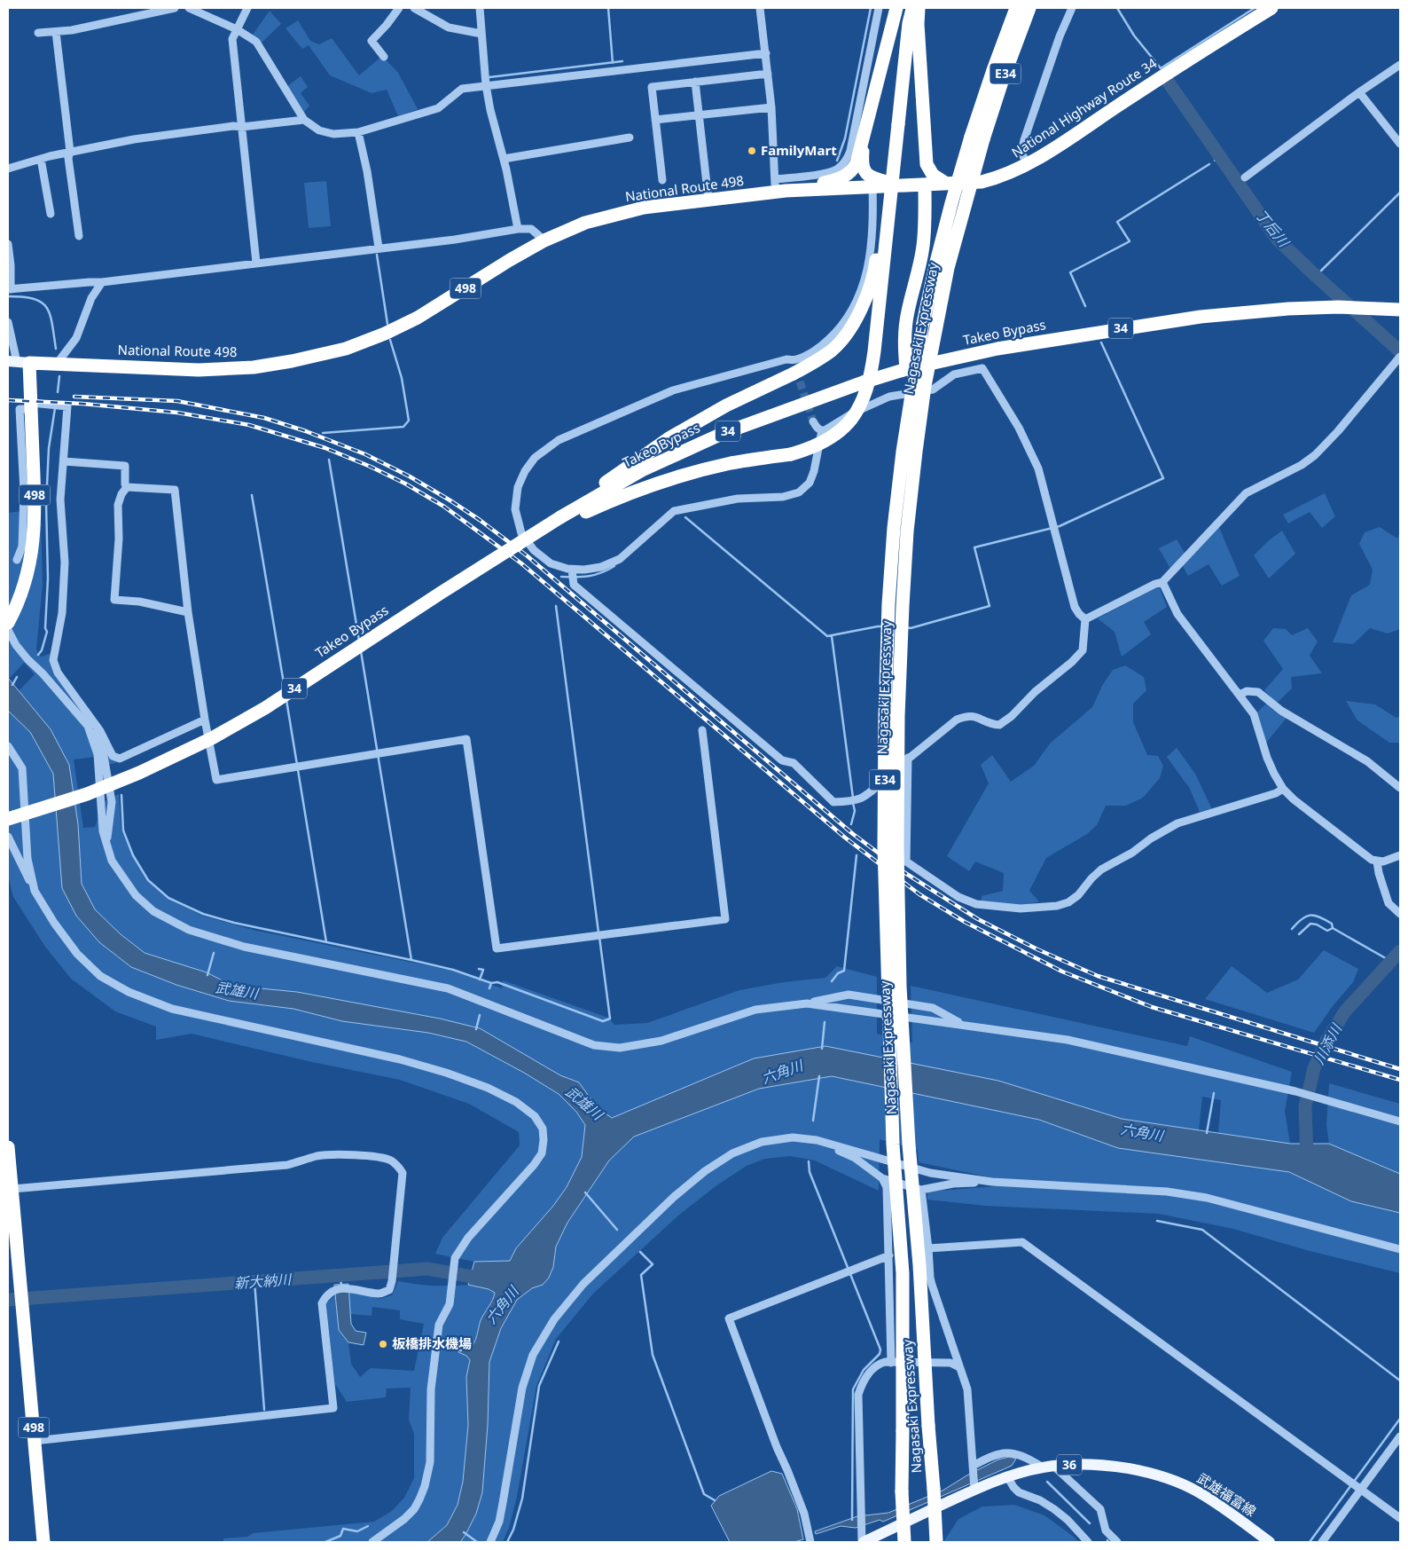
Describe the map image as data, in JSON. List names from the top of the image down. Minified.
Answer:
{"streets":{"highway":["E34","National Highway Route 34","National Route 498","498","Nagasaki Expressway","34","Takeo Bypass"],"main road":["36","武雄福富線"]},"crossings":[["National Highway Route 34","National Route 498"],["National Route 498","498"]],"water":["丁后川","武雄川","川添川","六角川","新大納川"],"places":["FamilyMart","板橋排水機場"]}
